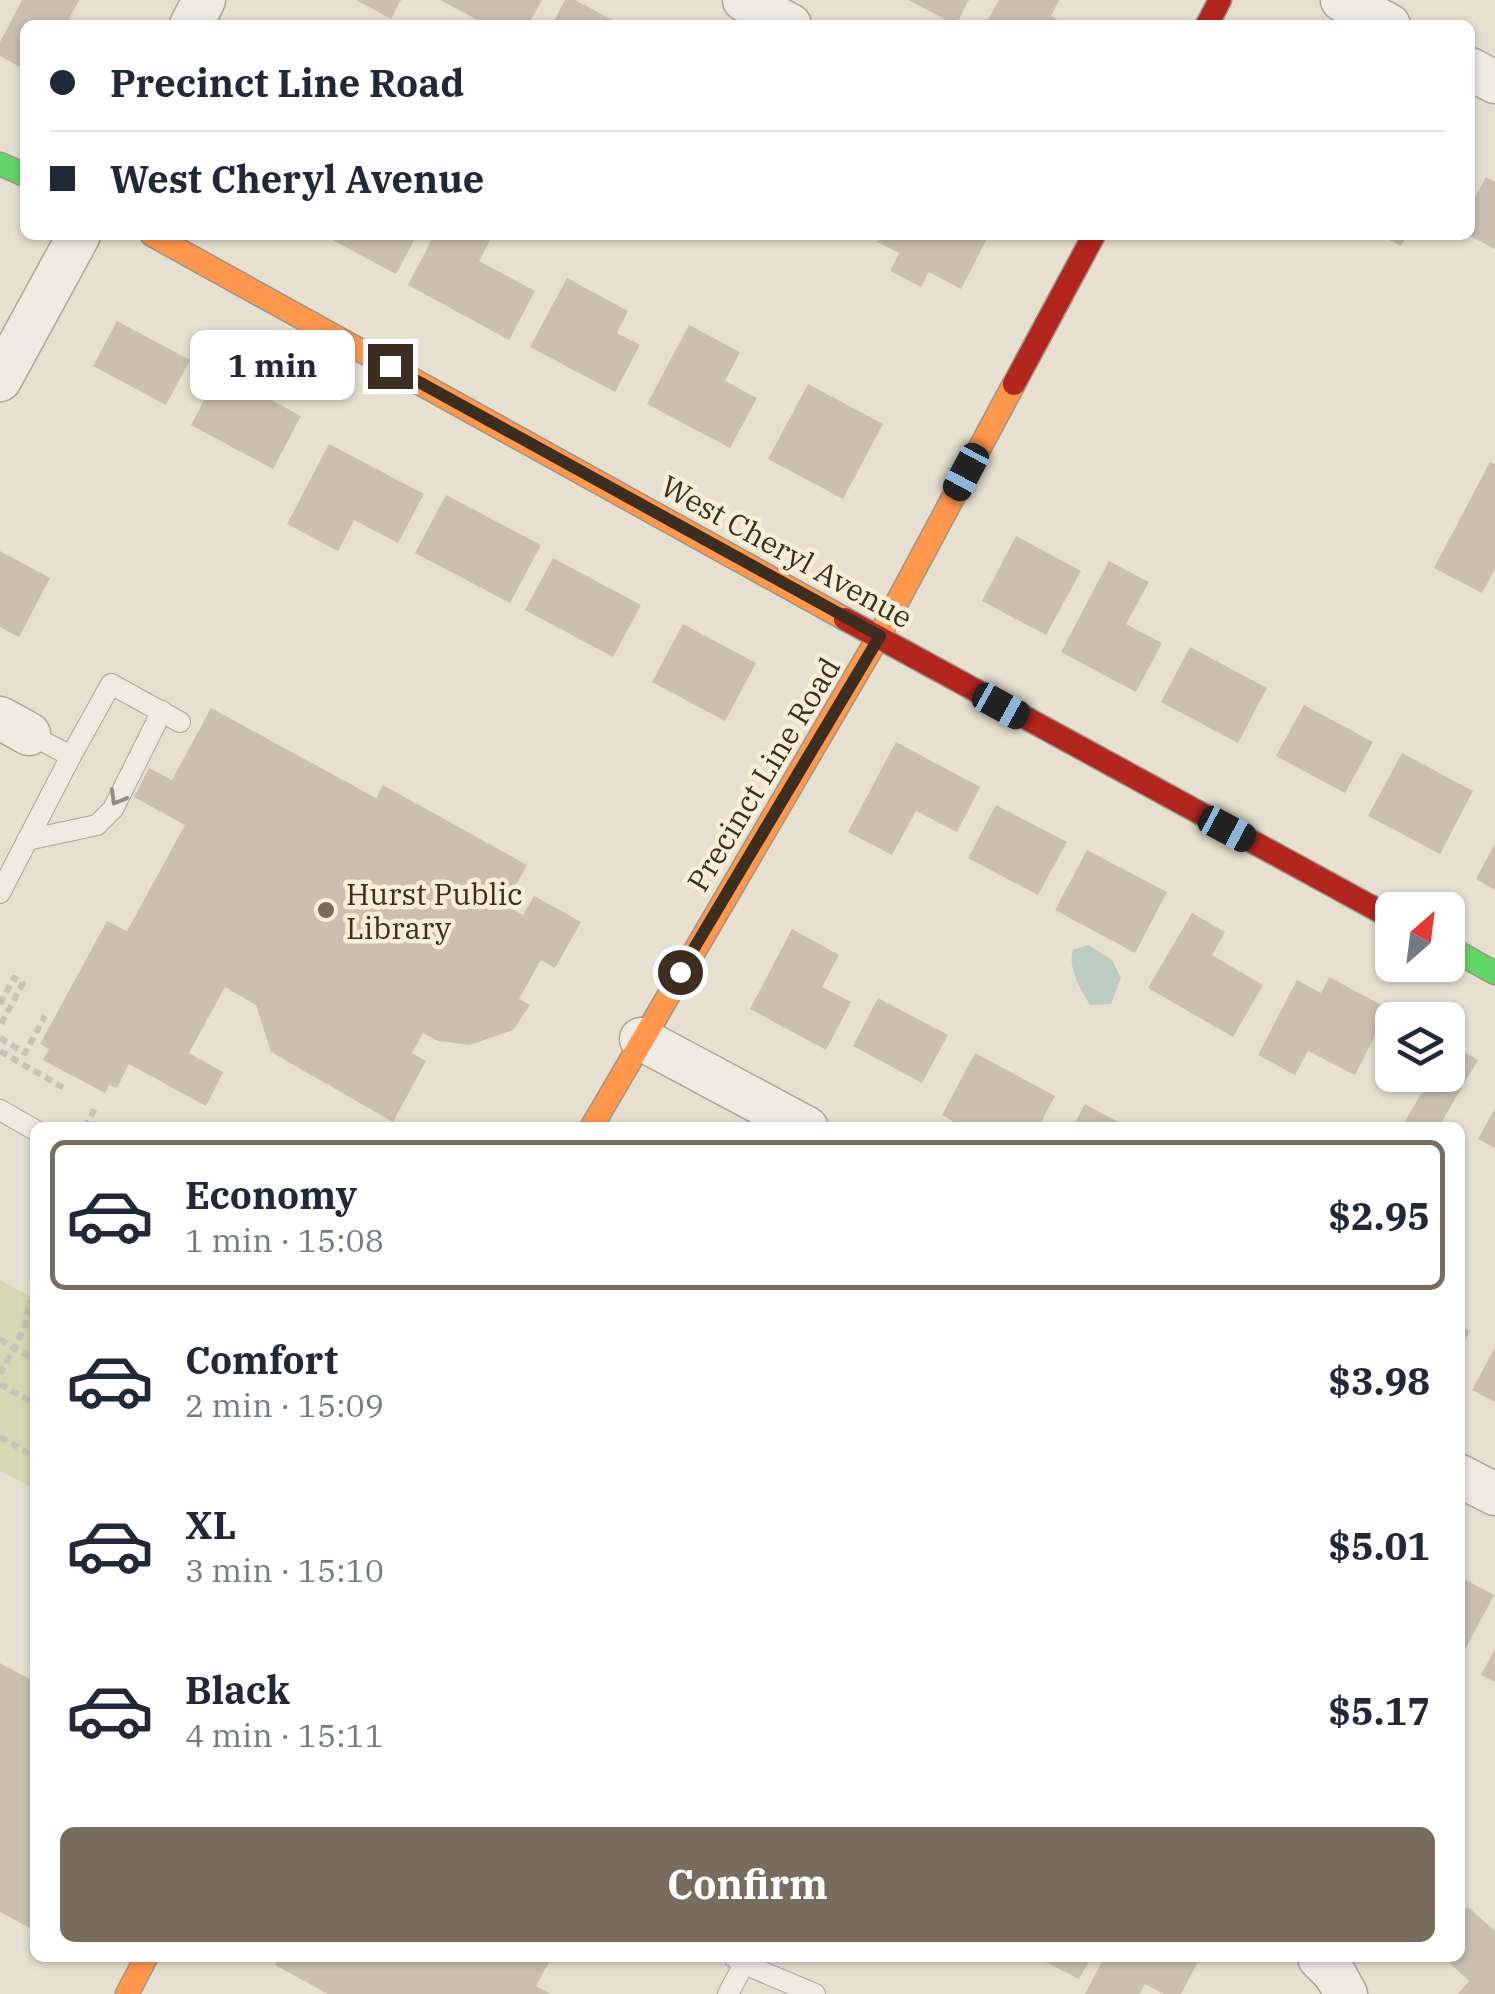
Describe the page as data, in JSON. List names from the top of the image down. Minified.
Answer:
{"streets":{"street":["West Cheryl Avenue","Precinct Line Road"]},"crossings":[["West Cheryl Avenue","Precinct Line Road"]],"places":["Hurst Public Library"],"north":"top right","page":{"banner":["Precinct Line Road","West Cheryl Avenue"],"bubble":"1 min","list":[{"name":"Economy","note":"1 min · 15:08","value":"$2.95"},{"name":"Comfort","note":"2 min · 15:09","value":"$3.98"},{"name":"XL","note":"3 min · 15:10","value":"$5.01"},{"name":"Black","note":"4 min · 15:11","value":"$5.17"}],"buttons":"Confirm"}}
